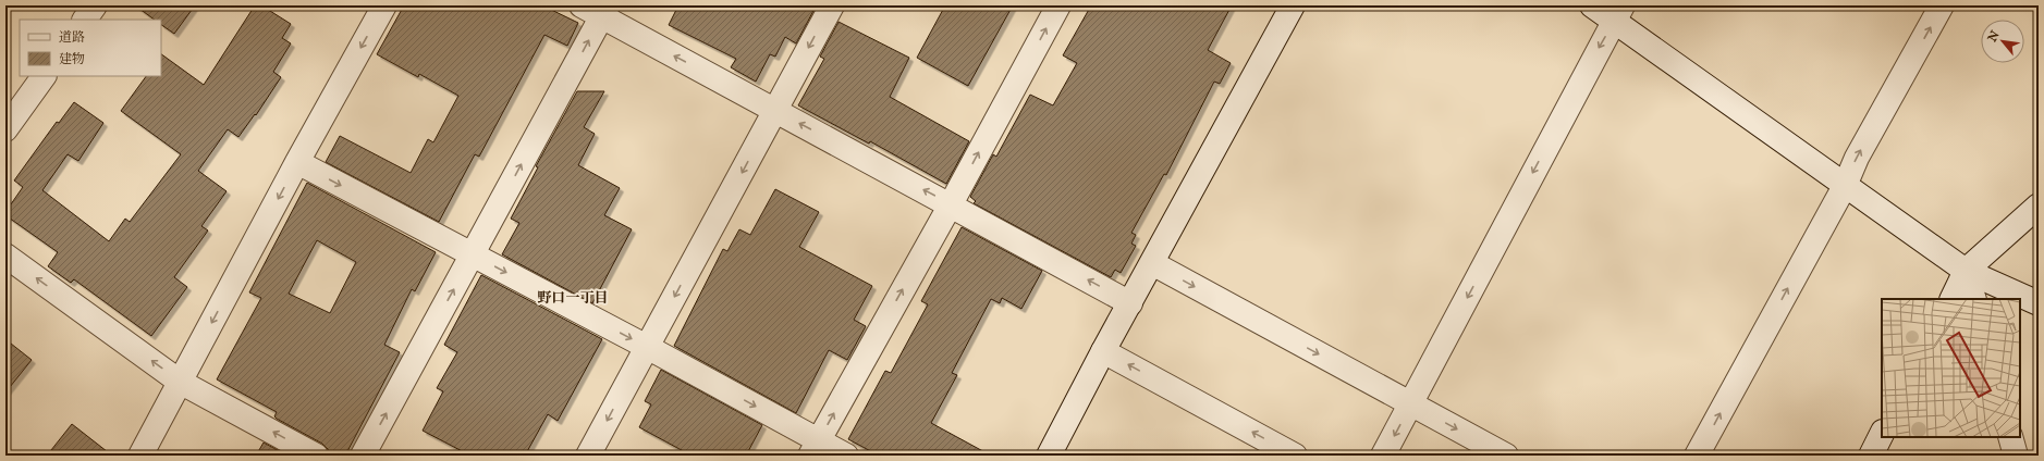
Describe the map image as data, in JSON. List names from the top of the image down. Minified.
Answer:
{"districts":["野口一丁目"],"legend":["道路","建物"],"north":"top left"}
